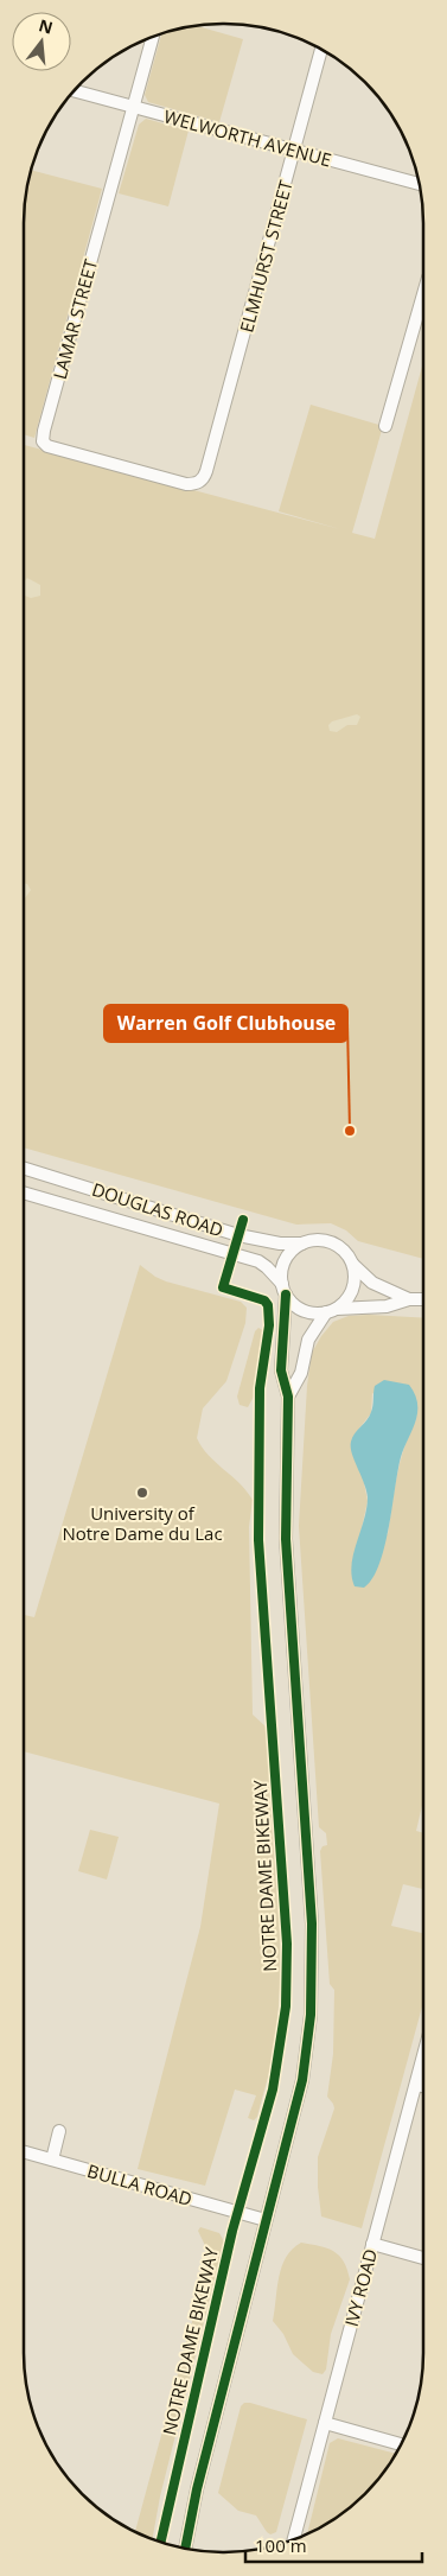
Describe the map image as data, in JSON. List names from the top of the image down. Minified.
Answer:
{"streets":{"street":["WELWORTH AVENUE","ELMHURST STREET","LAMAR STREET","DOUGLAS ROAD","BULLA ROAD","IVY ROAD"],"cycle path":["NOTRE DAME BIKEWAY"]},"crossings":[["WELWORTH AVENUE","ELMHURST STREET"],["WELWORTH AVENUE","LAMAR STREET"],["ELMHURST STREET","LAMAR STREET"]],"places":["Warren Golf Clubhouse","University of Notre Dame du Lac"],"scale_bar":"100 m","north":"top"}
